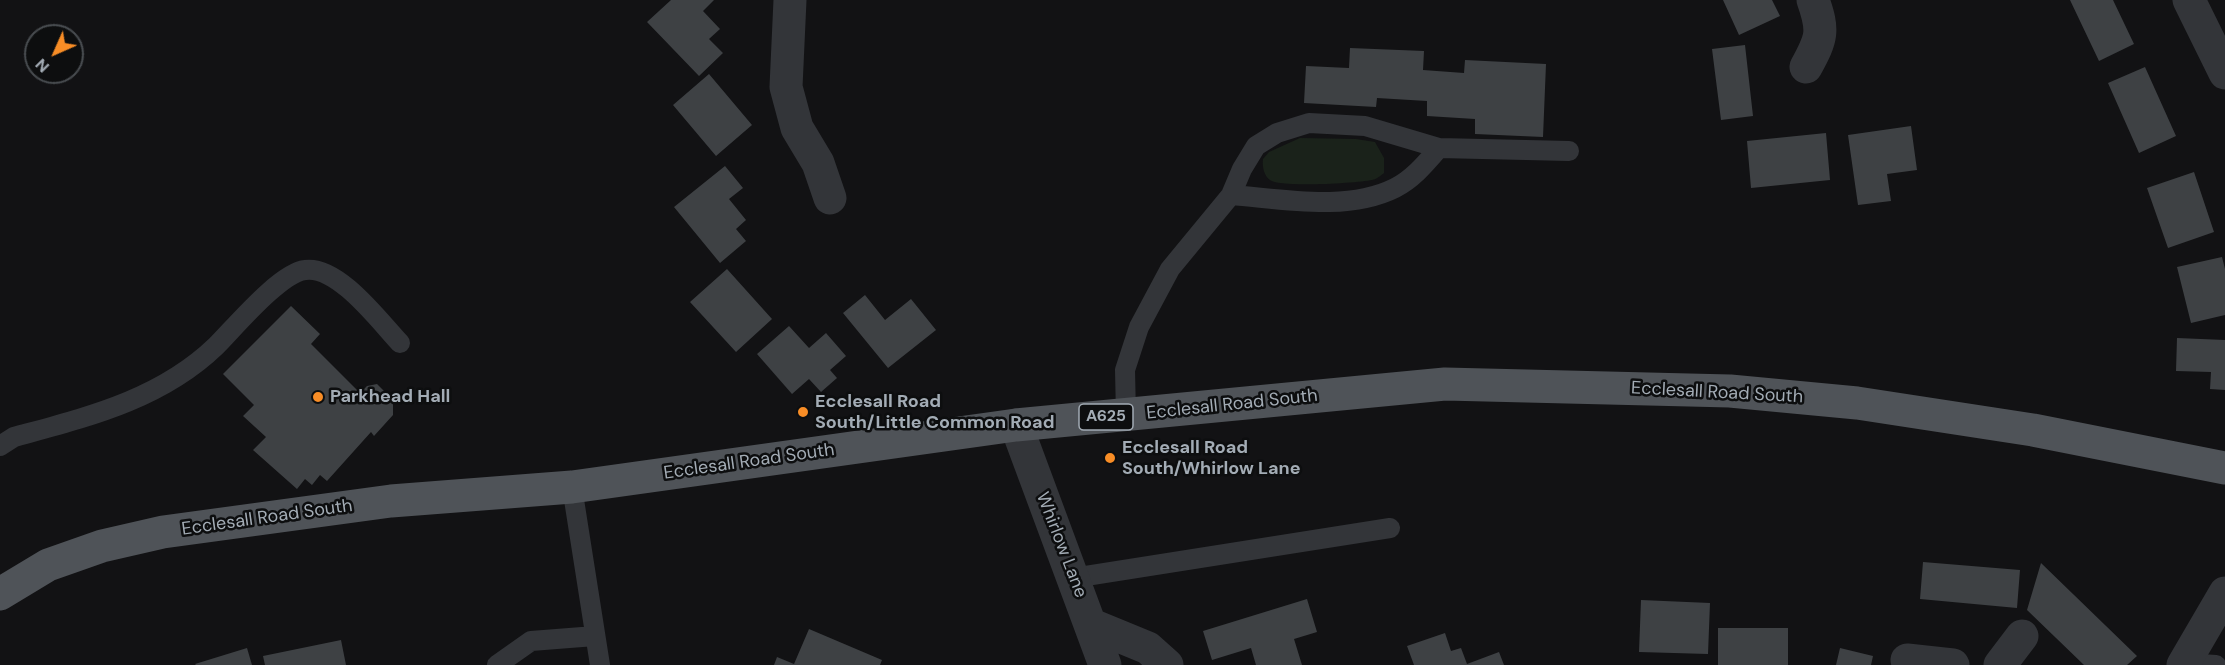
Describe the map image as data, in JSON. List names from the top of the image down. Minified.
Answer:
{"streets":{"main road":["Ecclesall Road South","A625"],"street":["Whirlow Lane"]},"crossings":[["Ecclesall Road South","Whirlow Lane"]],"places":["Parkhead Hall","Ecclesall Road South/Little Common Road","Ecclesall Road South/Whirlow Lane"],"north":"bottom left"}
